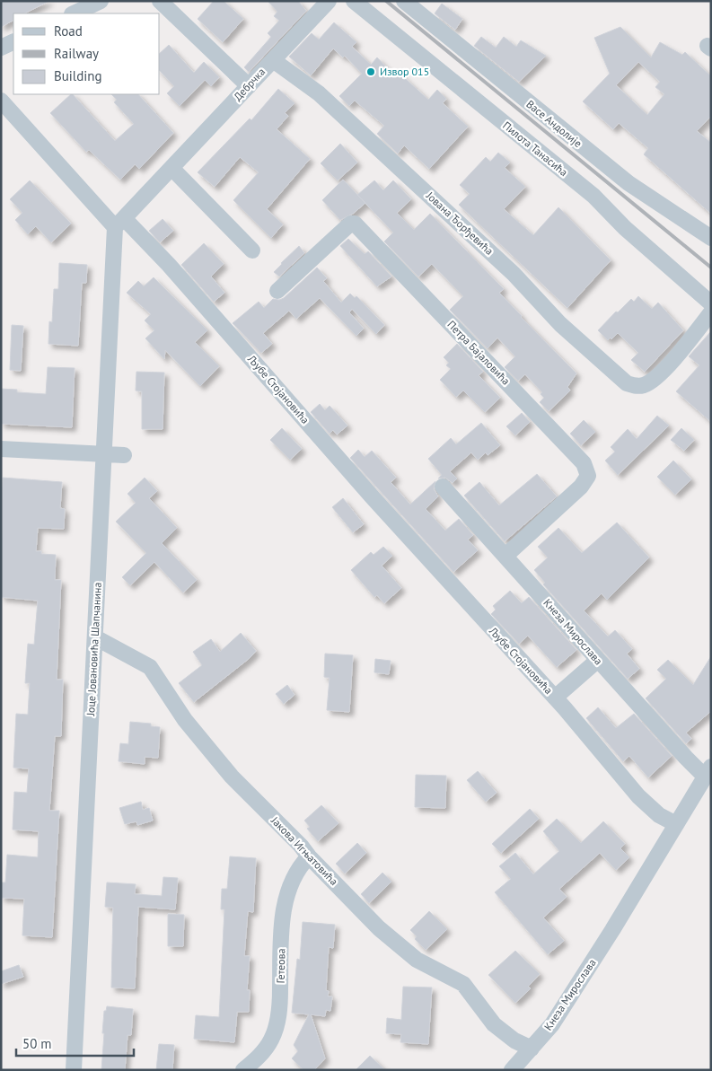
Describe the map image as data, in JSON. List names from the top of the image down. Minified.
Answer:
{"streets":{"street":["Дебрчка","Васе Андолије","Пилота Танасића","Јована Ђорђевића","Петра Бајаловића","Љубе Стојановића","Кнеза Мирослава","Јоце Јовановића Шапчанина","Јакова Игњатовића","Гетеова"]},"crossings":[["Дебрчка","Јована Ђорђевића"],["Дебрчка","Љубе Стојановића"],["Дебрчка","Јоце Јовановића Шапчанина"],["Петра Бајаловића","Кнеза Мирослава"],["Љубе Стојановића","Кнеза Мирослава"],["Љубе Стојановића","Јоце Јовановића Шапчанина"],["Кнеза Мирослава","Јакова Игњатовића"],["Јоце Јовановића Шапчанина","Јакова Игњатовића"],["Јакова Игњатовића","Гетеова"]],"places":["Извор 015"],"legend":["Road","Railway","Building"],"scale_bar":"50 m"}
